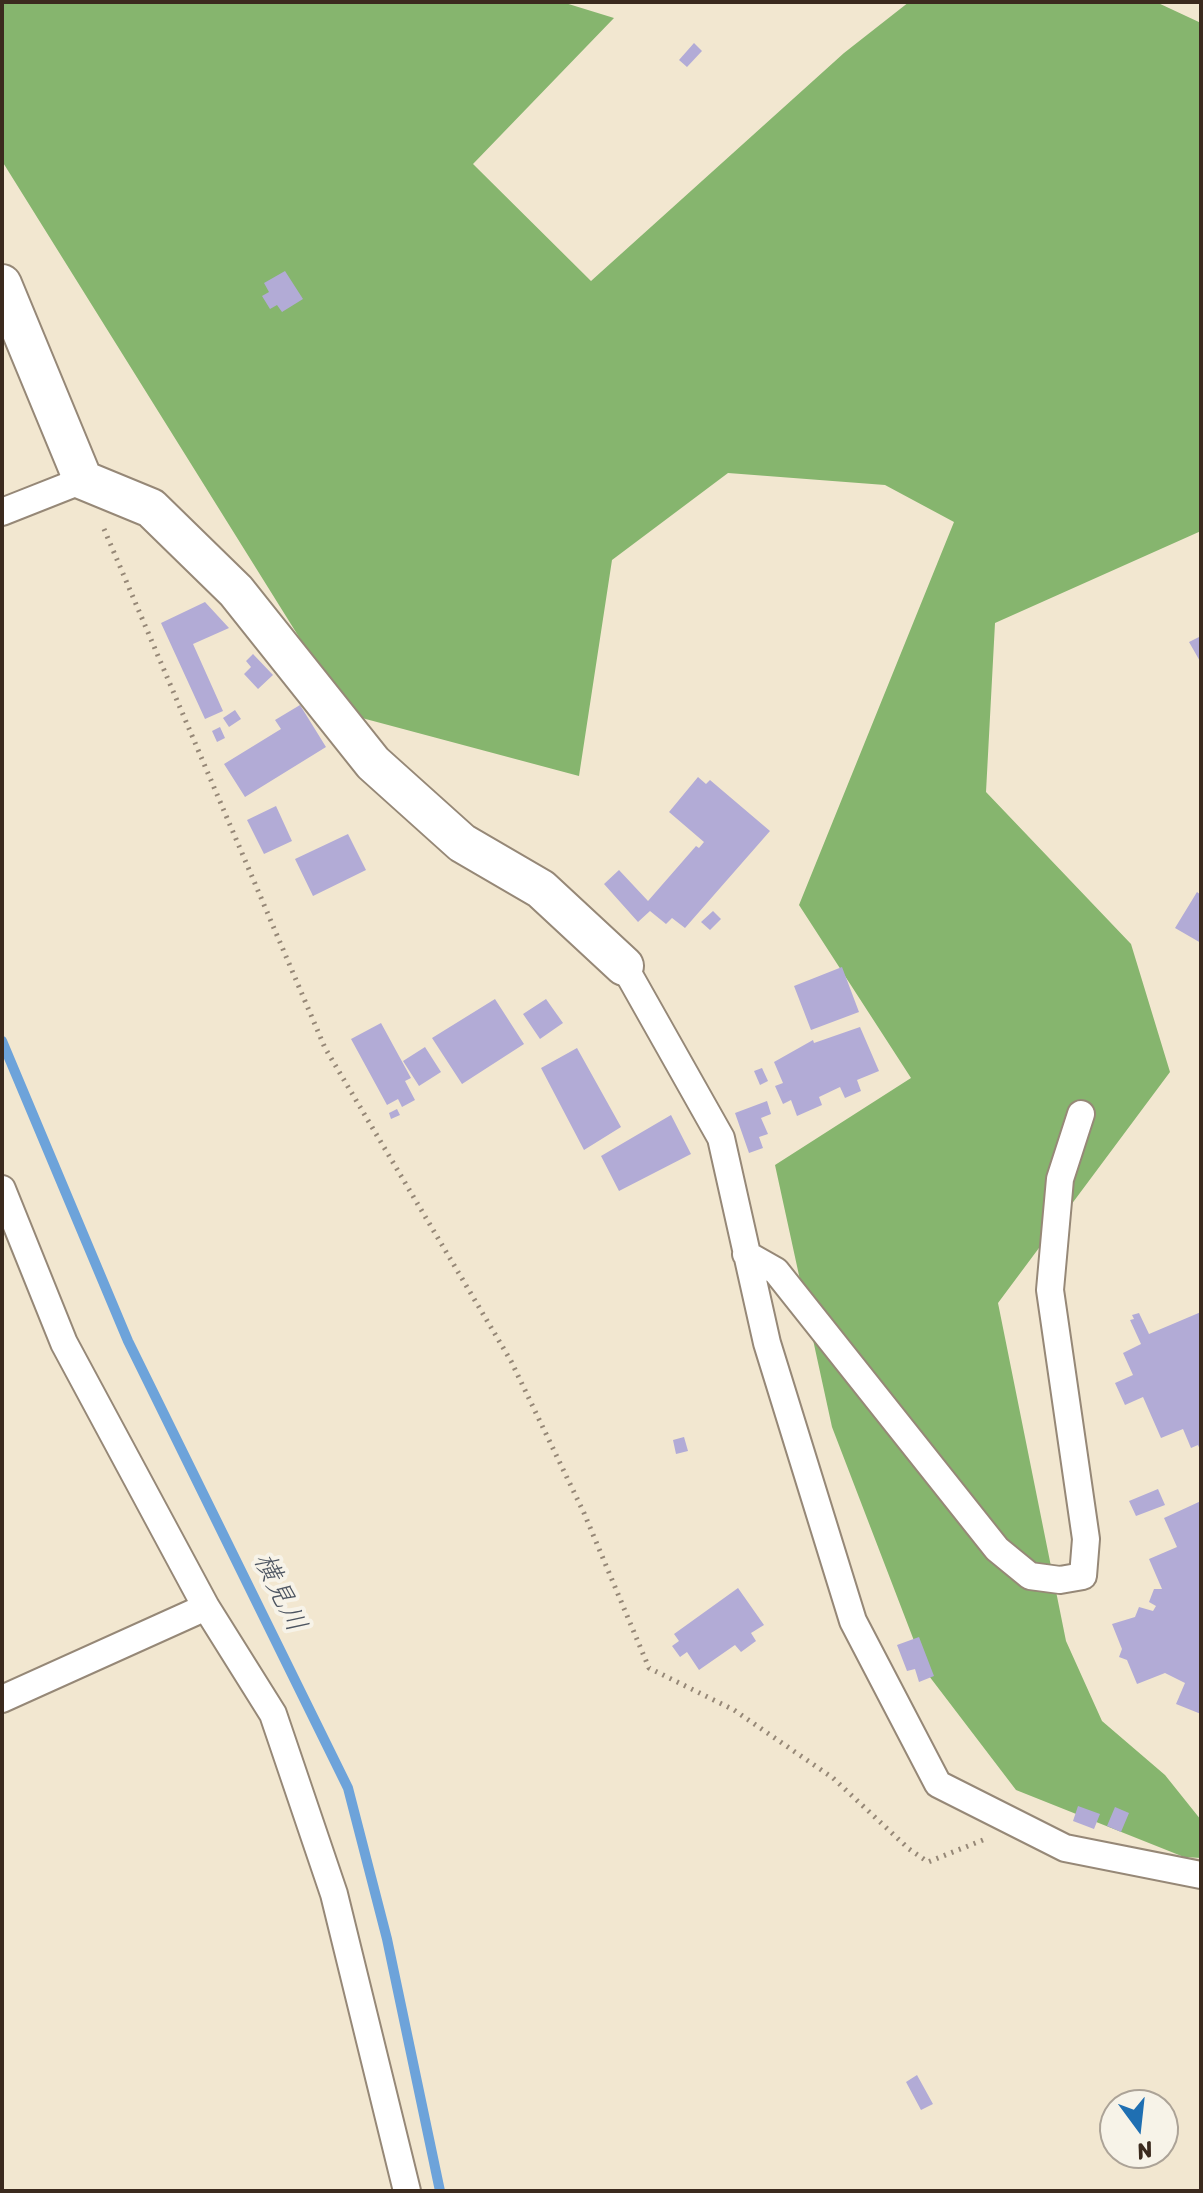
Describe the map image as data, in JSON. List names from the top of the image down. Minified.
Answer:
{"water":["横見川"],"north":"bottom"}
